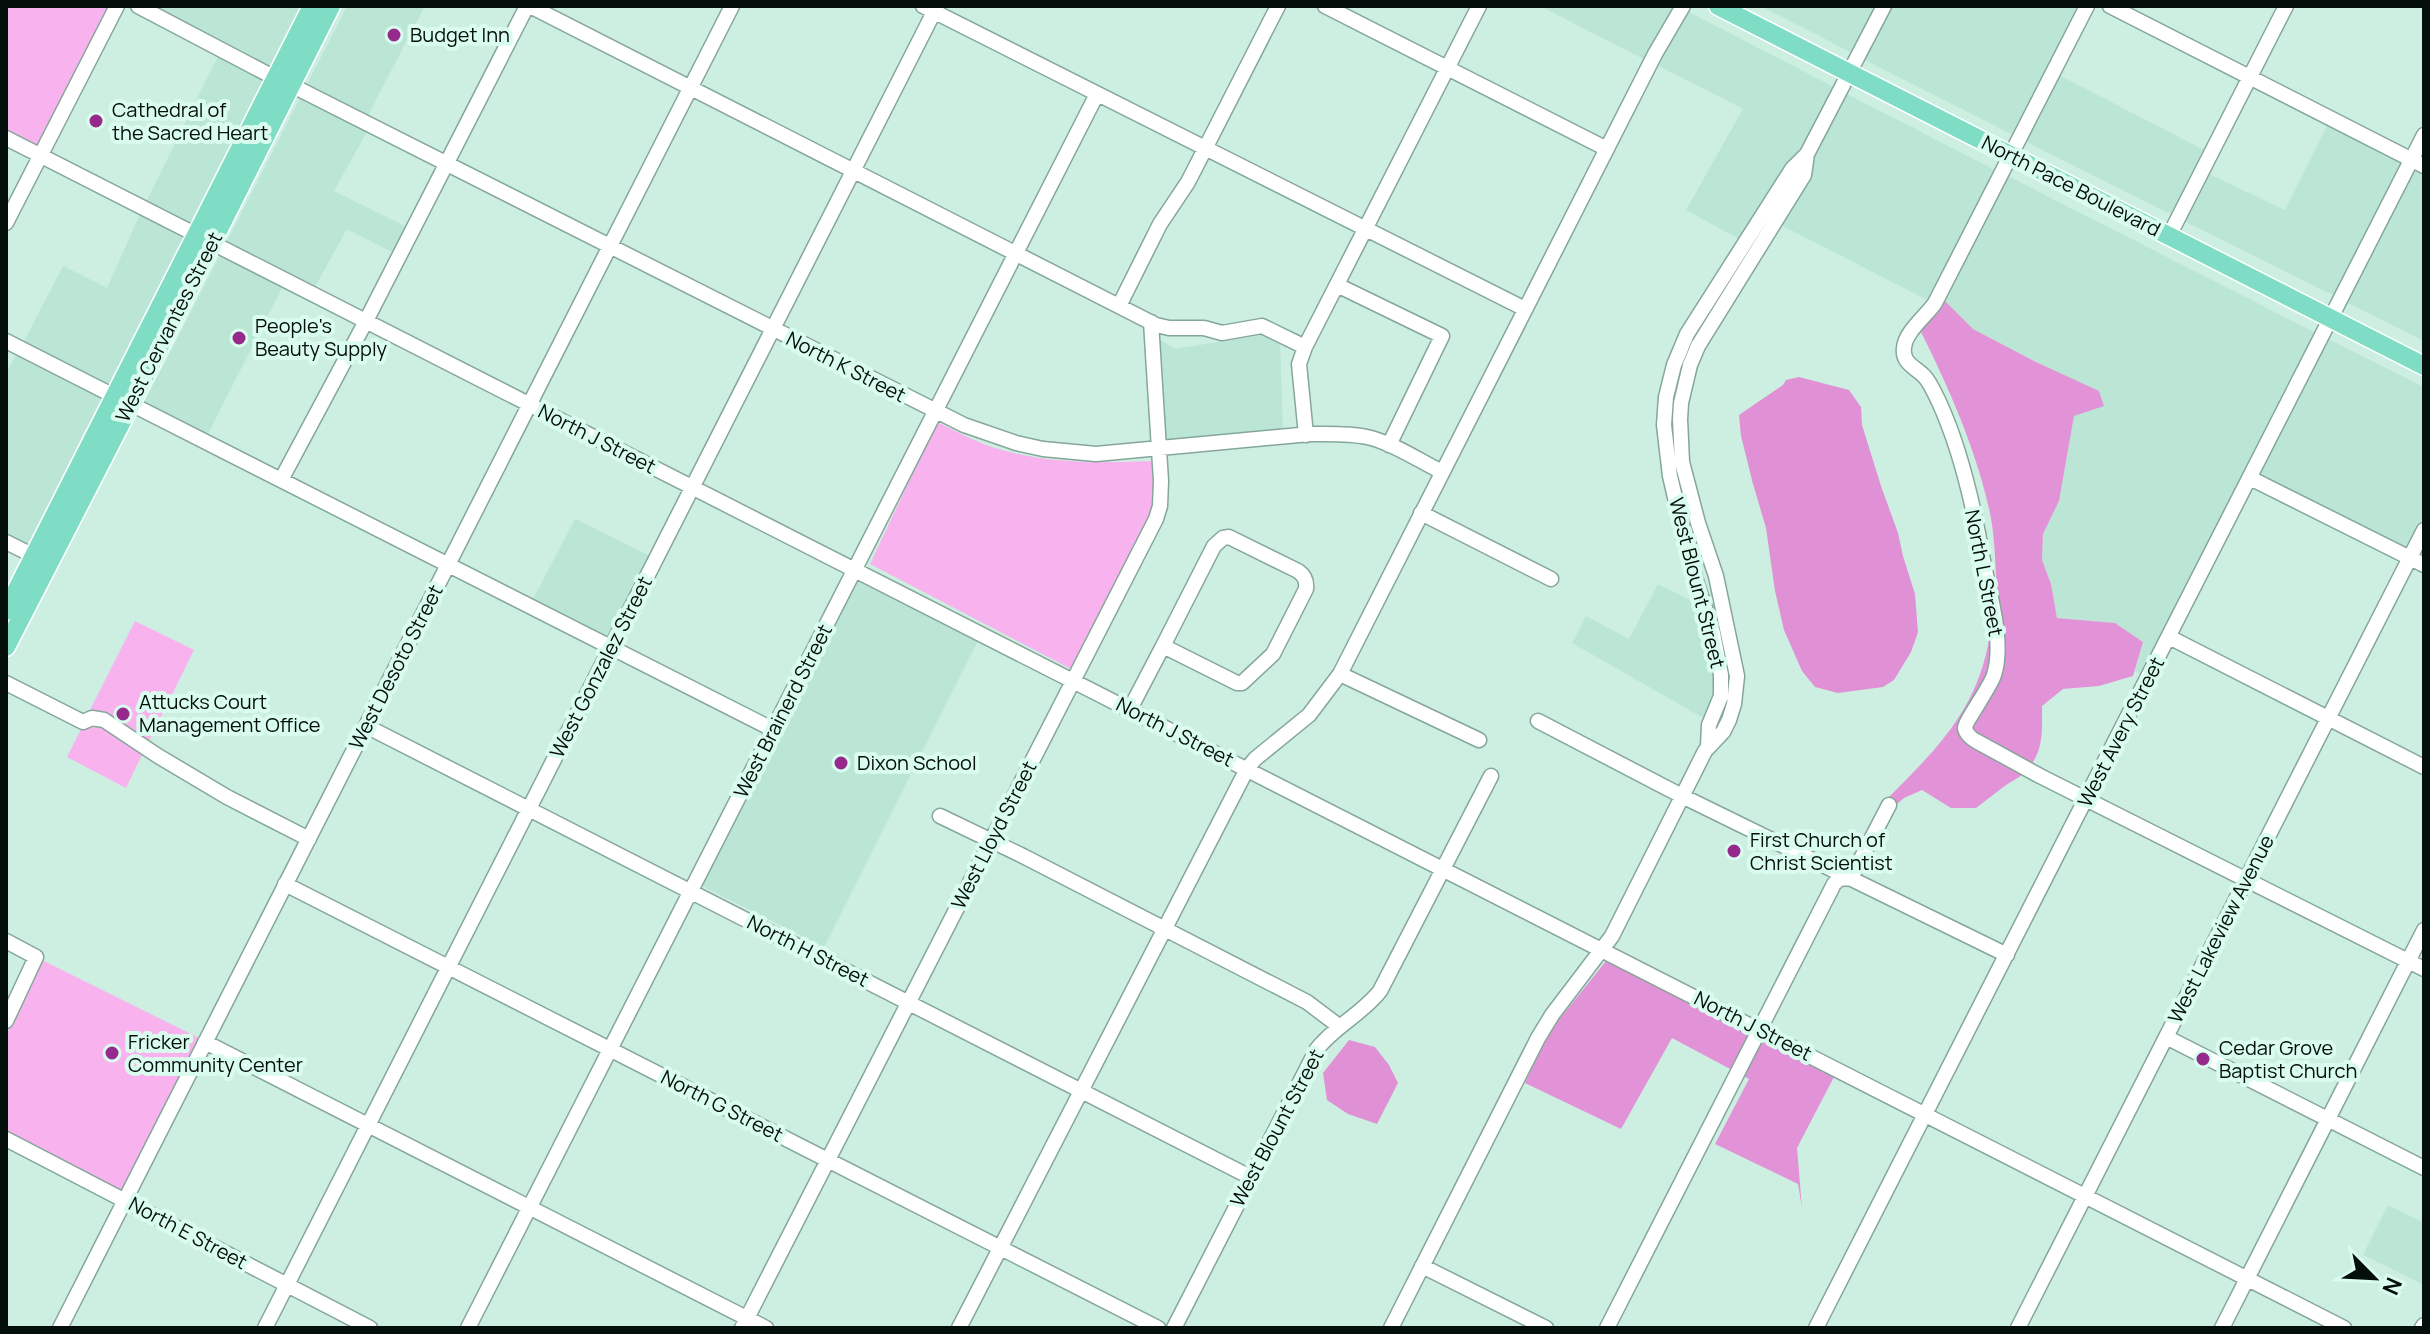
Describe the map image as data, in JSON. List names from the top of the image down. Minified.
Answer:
{"streets":{"main road":["North Pace Boulevard","West Cervantes Street"],"street":["North K Street","North J Street","North L Street","West Blount Street","West Desoto Street","West Gonzalez Street","West Brainerd Street","West Avery Street","West Lloyd Street","West Lakeview Avenue","North H Street","North G Street","North E Street"]},"crossings":[["North Pace Boulevard","North L Street"],["North Pace Boulevard","West Blount Street"],["North Pace Boulevard","West Avery Street"],["West Cervantes Street","North K Street"],["West Cervantes Street","North J Street"],["North K Street","West Desoto Street"],["North K Street","West Gonzalez Street"],["North K Street","West Brainerd Street"],["North K Street","West Lloyd Street"],["North J Street","West Blount Street"],["North J Street","West Desoto Street"],["North J Street","West Gonzalez Street"],["North J Street","West Brainerd Street"],["North J Street","West Avery Street"],["North J Street","West Lloyd Street"],["North J Street","West Lakeview Avenue"],["North L Street","West Avery Street"],["North L Street","West Lakeview Avenue"],["West Blount Street","North H Street"],["West Desoto Street","North H Street"],["West Desoto Street","North G Street"],["West Desoto Street","North E Street"],["West Gonzalez Street","North H Street"],["West Gonzalez Street","North G Street"],["West Gonzalez Street","North E Street"],["West Brainerd Street","North H Street"],["West Brainerd Street","North G Street"],["West Lloyd Street","North H Street"],["West Lloyd Street","North G Street"]],"places":["Budget Inn","Cathedral of the Sacred Heart","People's Beauty Supply","Attucks Court Management Office","Dixon School","First Church of Christ Scientist","Fricker Community Center","Cedar Grove Baptist Church"],"north":"bottom right"}
